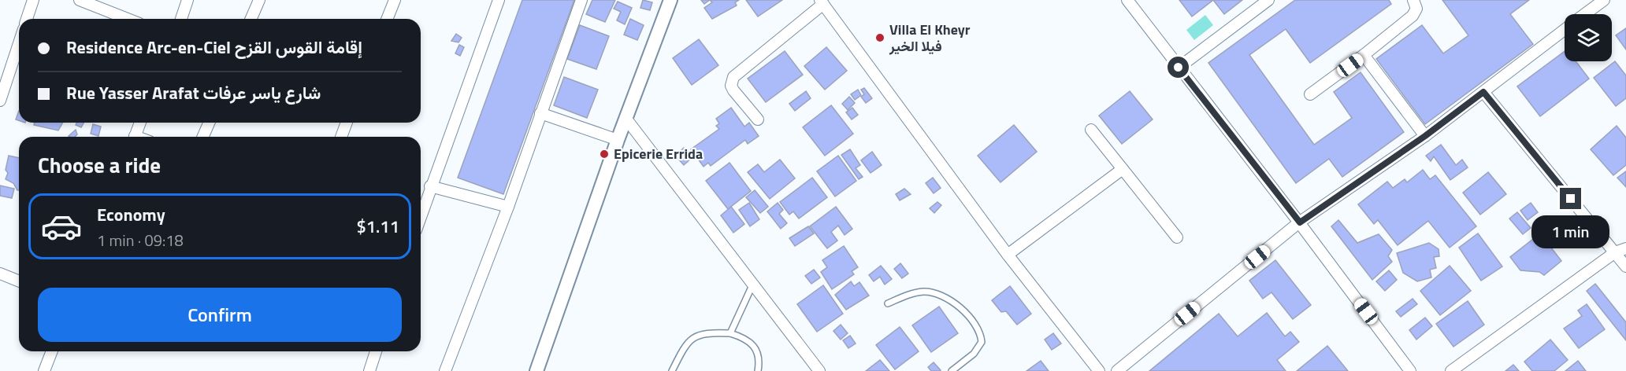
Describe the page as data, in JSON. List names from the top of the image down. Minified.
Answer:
{"places":["Villa El Kheyr فيلا الخير","Epicerie Errida"],"page":{"banner":["Residence Arc-en-Ciel إقامة القوس القزح","Rue Yasser Arafat شارع ياسر عرفات"],"heading":"Choose a ride","list":[{"name":"Economy","note":"1 min · 09:18","value":"$1.11"}],"bubble":"1 min","buttons":"Confirm"}}
